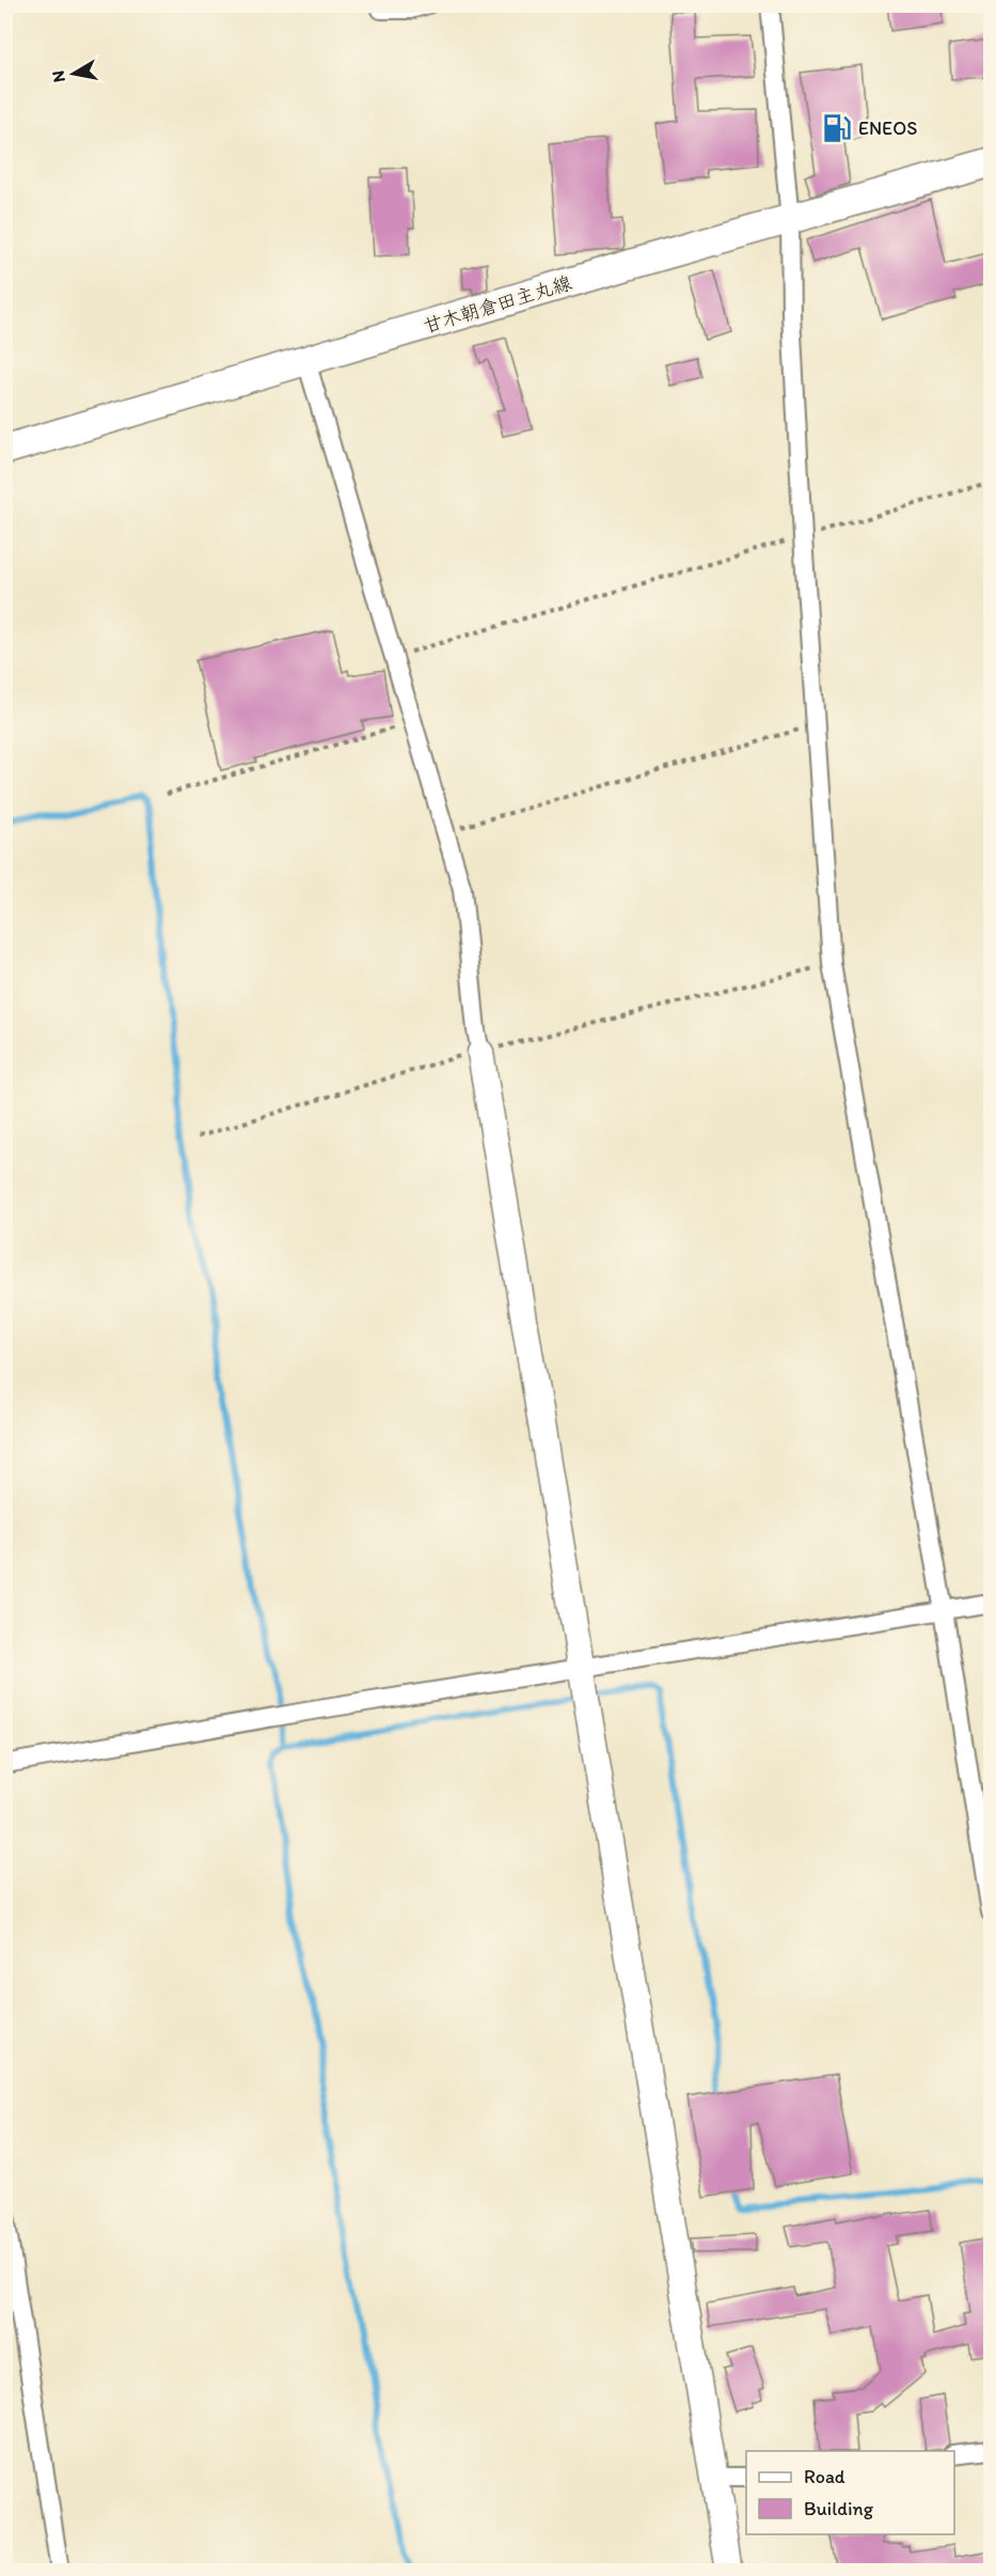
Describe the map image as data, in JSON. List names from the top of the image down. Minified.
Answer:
{"streets":{"main road":["甘木朝倉田主丸線"]},"places":{"fuel station":["ENEOS"]},"legend":["Road","Building"],"north":"left"}
